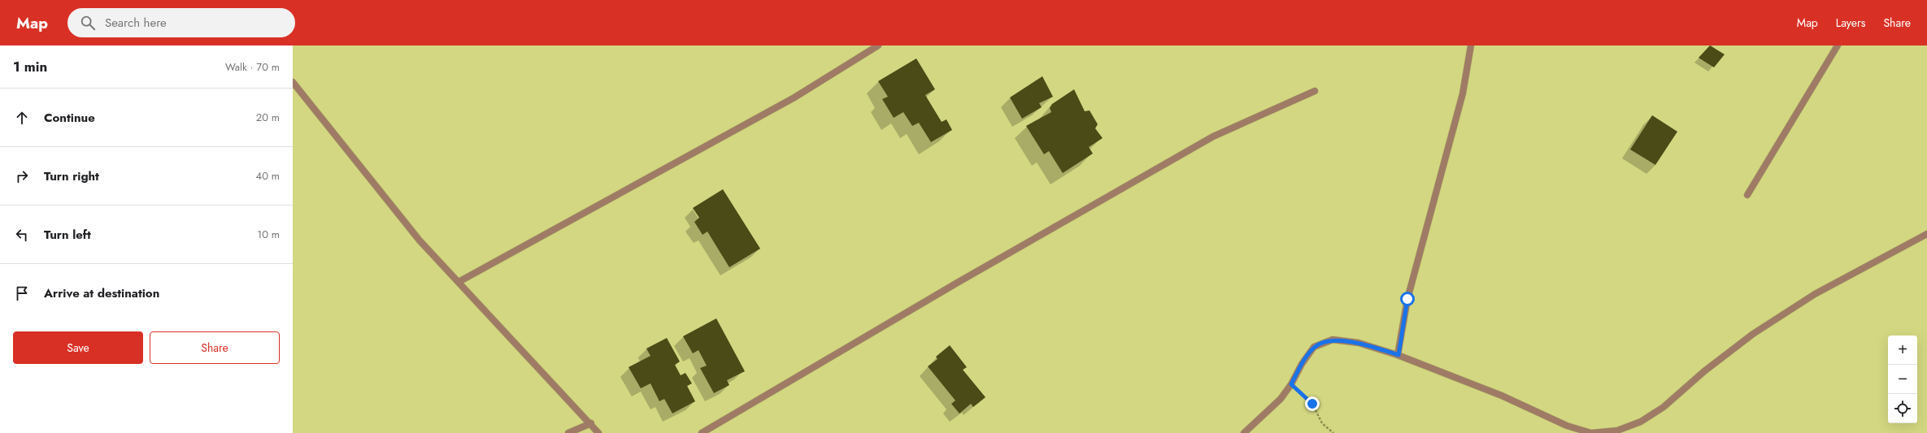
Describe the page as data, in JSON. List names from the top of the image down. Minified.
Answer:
{"page":{"header":"Map","search":"Search here","nav":["Map","Layers","Share"],"heading":["1 min","Walk · 70 m"],"list":[["Continue","20 m"],["Turn right","40 m"],["Turn left","10 m"],"Arrive at destination"],"buttons":["Save","Share"],"map_buttons":["+","−"]}}
